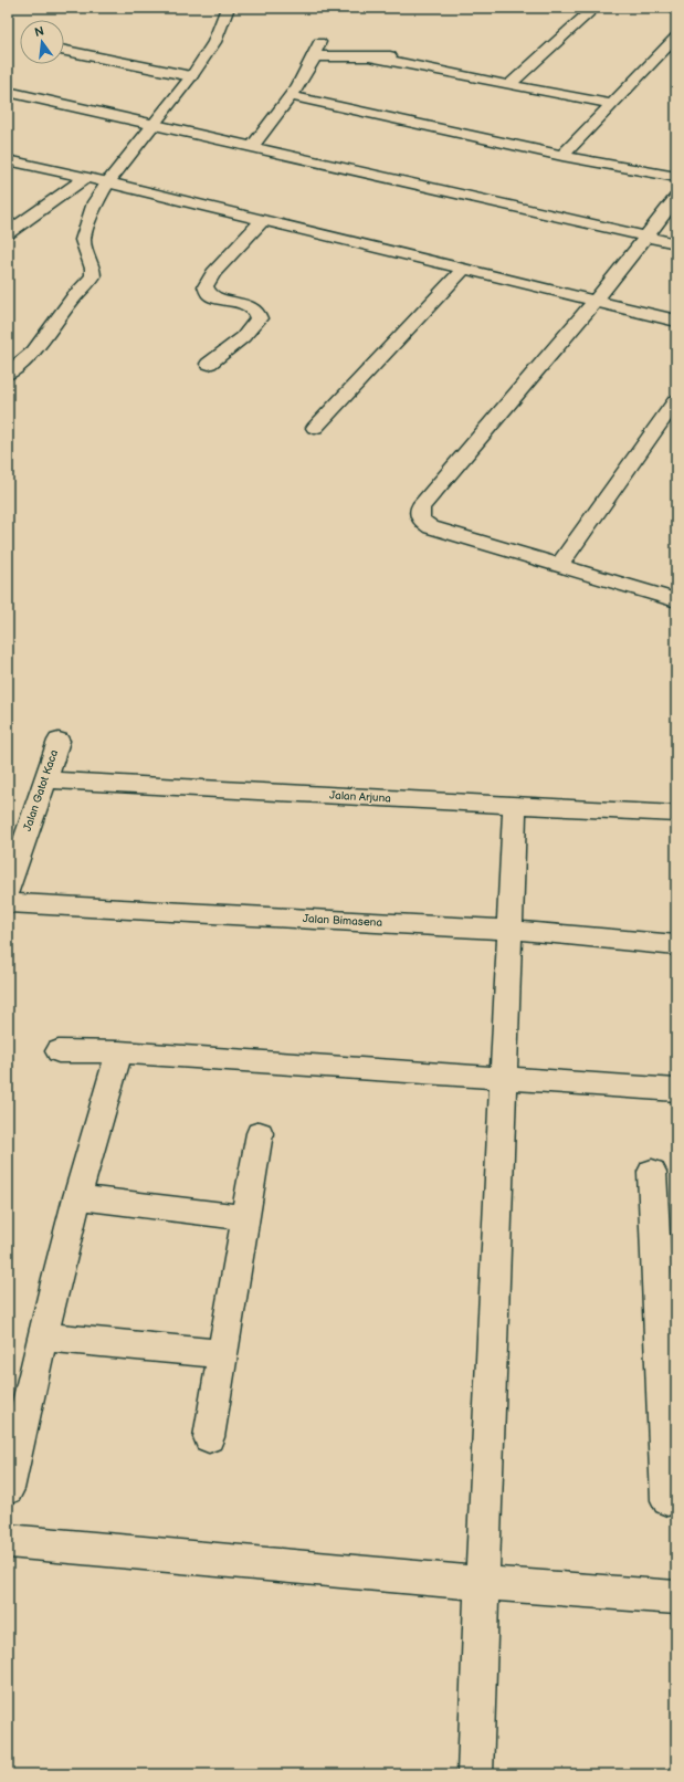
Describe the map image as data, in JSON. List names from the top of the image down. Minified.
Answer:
{"streets":{"street":["Jalan Gatot Kaca","Jalan Arjuna","Jalan Bimasena"]},"crossings":[["Jalan Gatot Kaca","Jalan Arjuna"]],"north":"top"}
